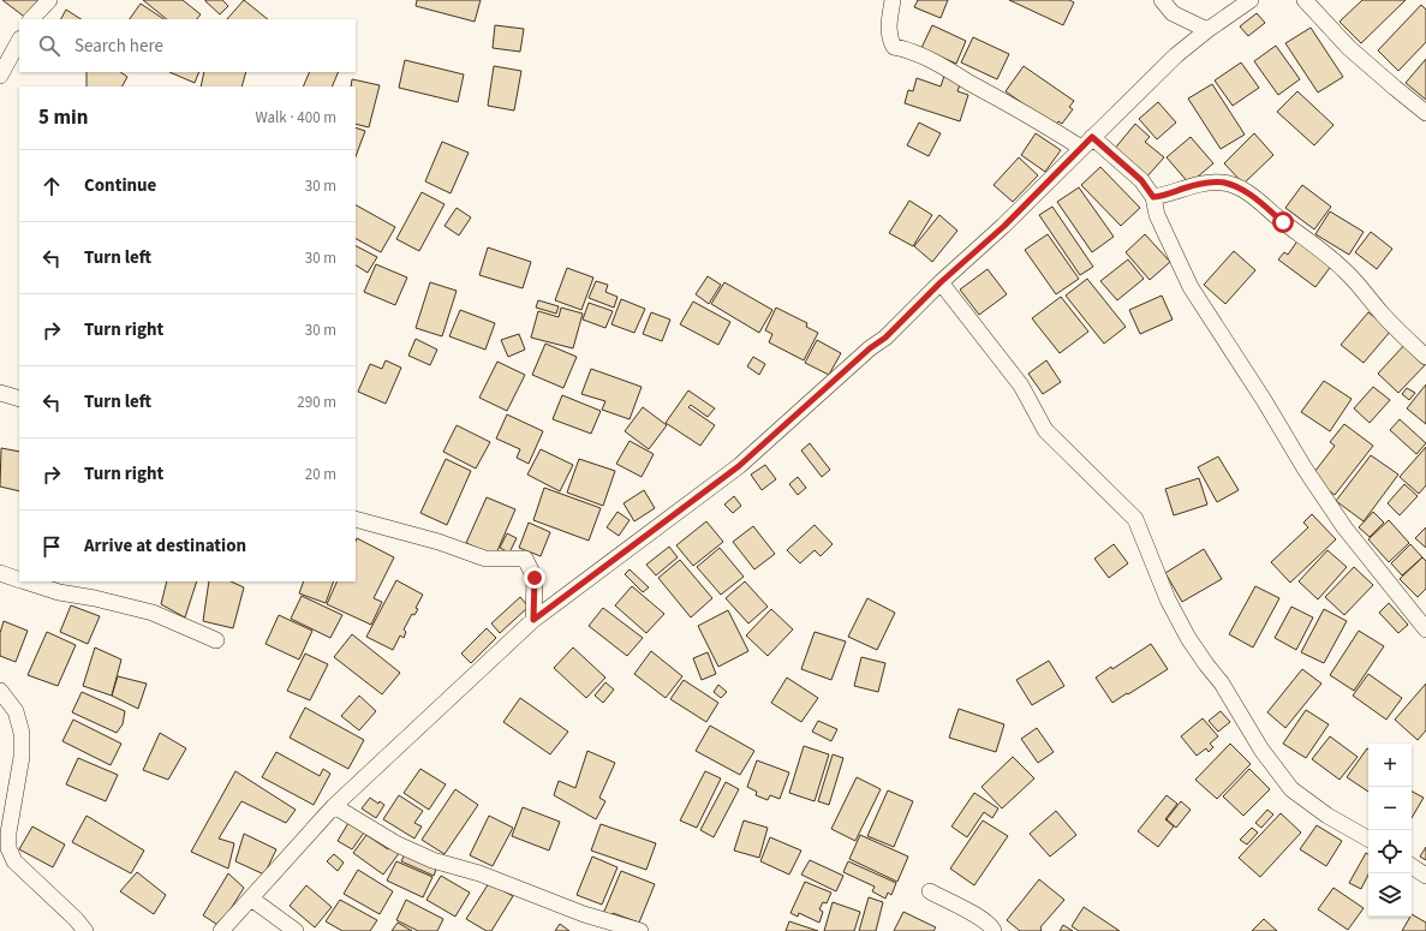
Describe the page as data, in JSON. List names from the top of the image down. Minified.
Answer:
{"page":{"search":"Search here","heading":["5 min","Walk · 400 m"],"list":[["Continue","30 m"],["Turn left","30 m"],["Turn right","30 m"],["Turn left","290 m"],["Turn right","20 m"],"Arrive at destination"],"map_buttons":["+","−"]}}
